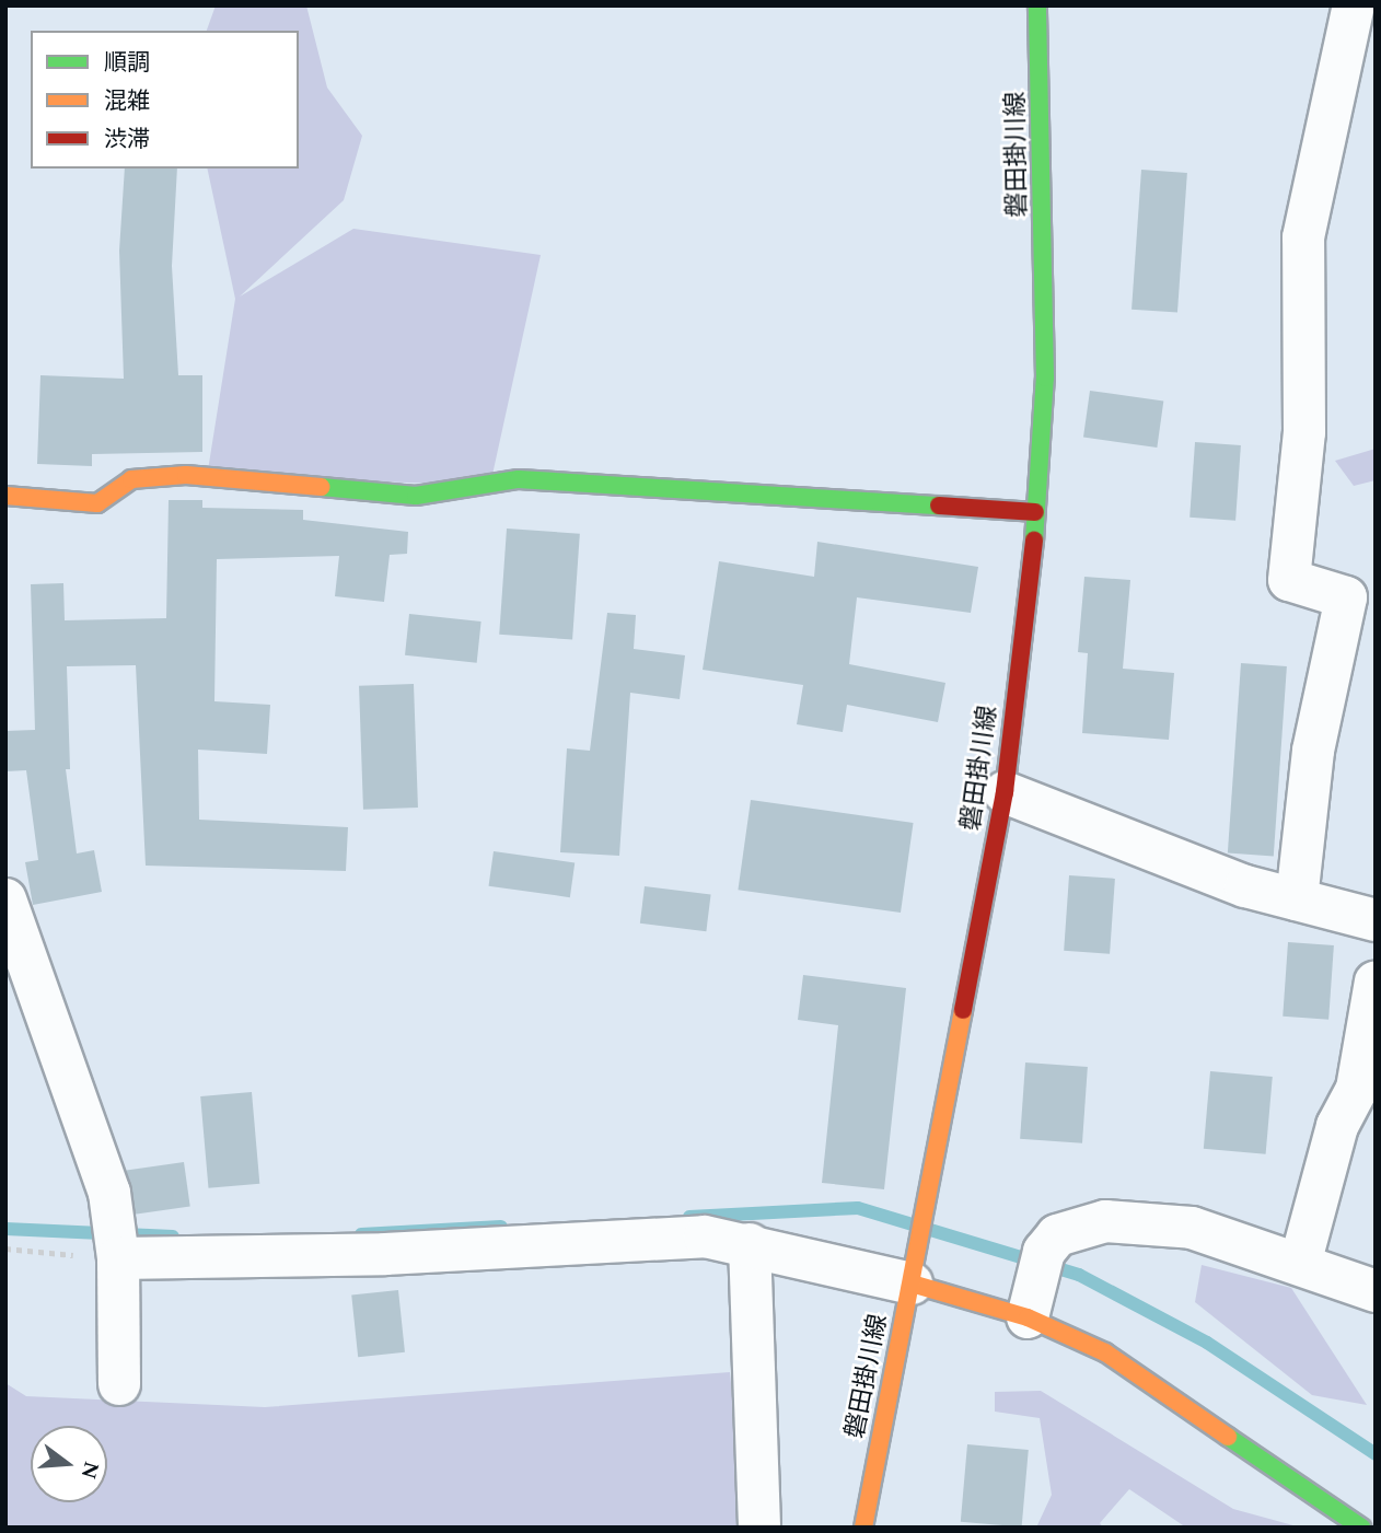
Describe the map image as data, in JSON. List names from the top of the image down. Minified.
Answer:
{"streets":{"street":["磐田掛川線"]},"legend":["順調","混雑","渋滞"],"north":"right"}
